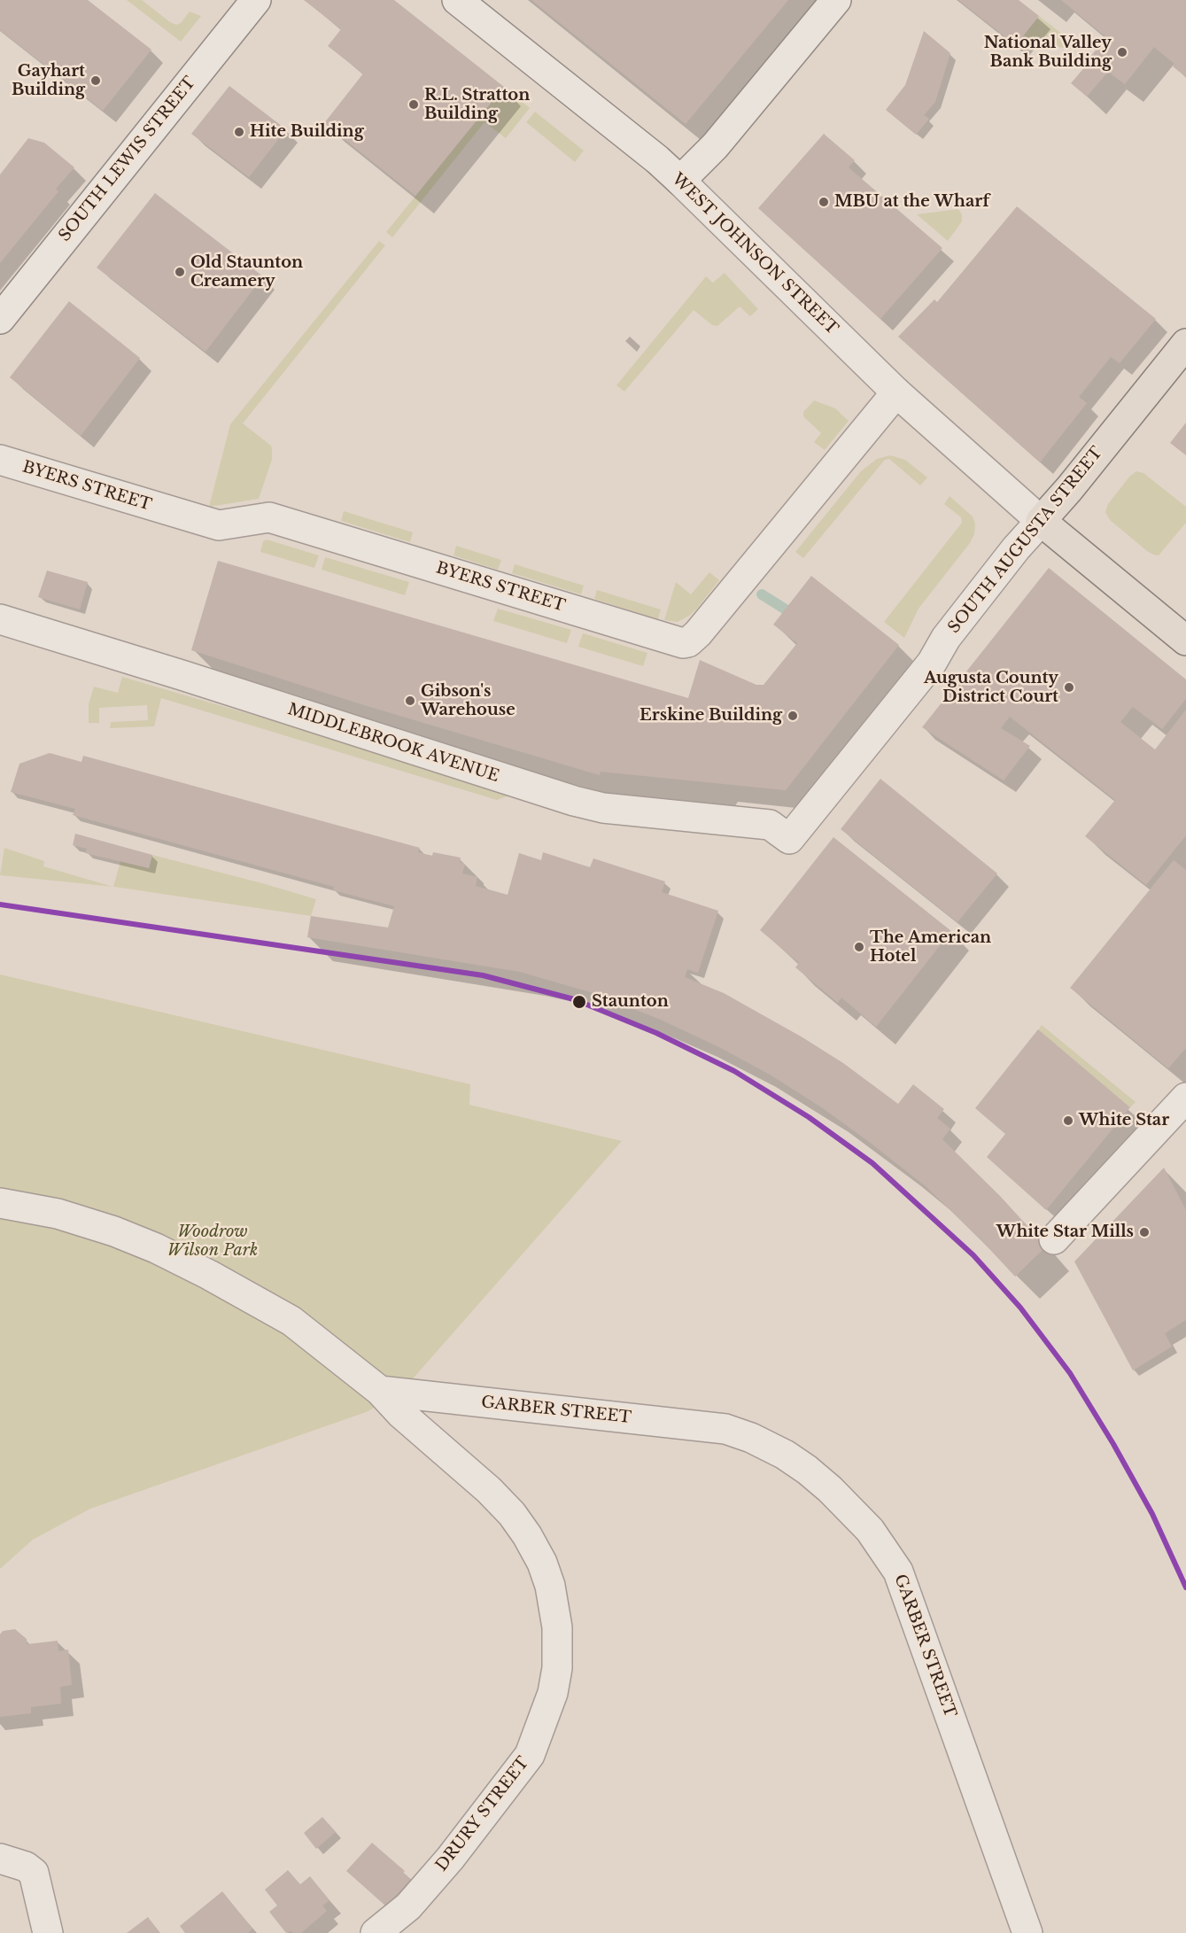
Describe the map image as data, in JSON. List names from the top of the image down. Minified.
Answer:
{"streets":{"main road":["SOUTH AUGUSTA STREET"],"street":["SOUTH LEWIS STREET","WEST JOHNSON STREET","BYERS STREET","MIDDLEBROOK AVENUE","GARBER STREET","DRURY STREET"]},"crossings":[["WEST JOHNSON STREET","BYERS STREET"],["WEST JOHNSON STREET","SOUTH AUGUSTA STREET"],["SOUTH AUGUSTA STREET","MIDDLEBROOK AVENUE"],["GARBER STREET","DRURY STREET"]],"parks":["Woodrow Wilson Park"],"places":["National Valley Bank Building","Gayhart Building","R.L. Stratton Building","Hite Building","MBU at the Wharf","Old Staunton Creamery","Augusta County District Court","Gibson's Warehouse","Erskine Building","The American Hotel","Staunton","White Star","White Star Mills"]}
